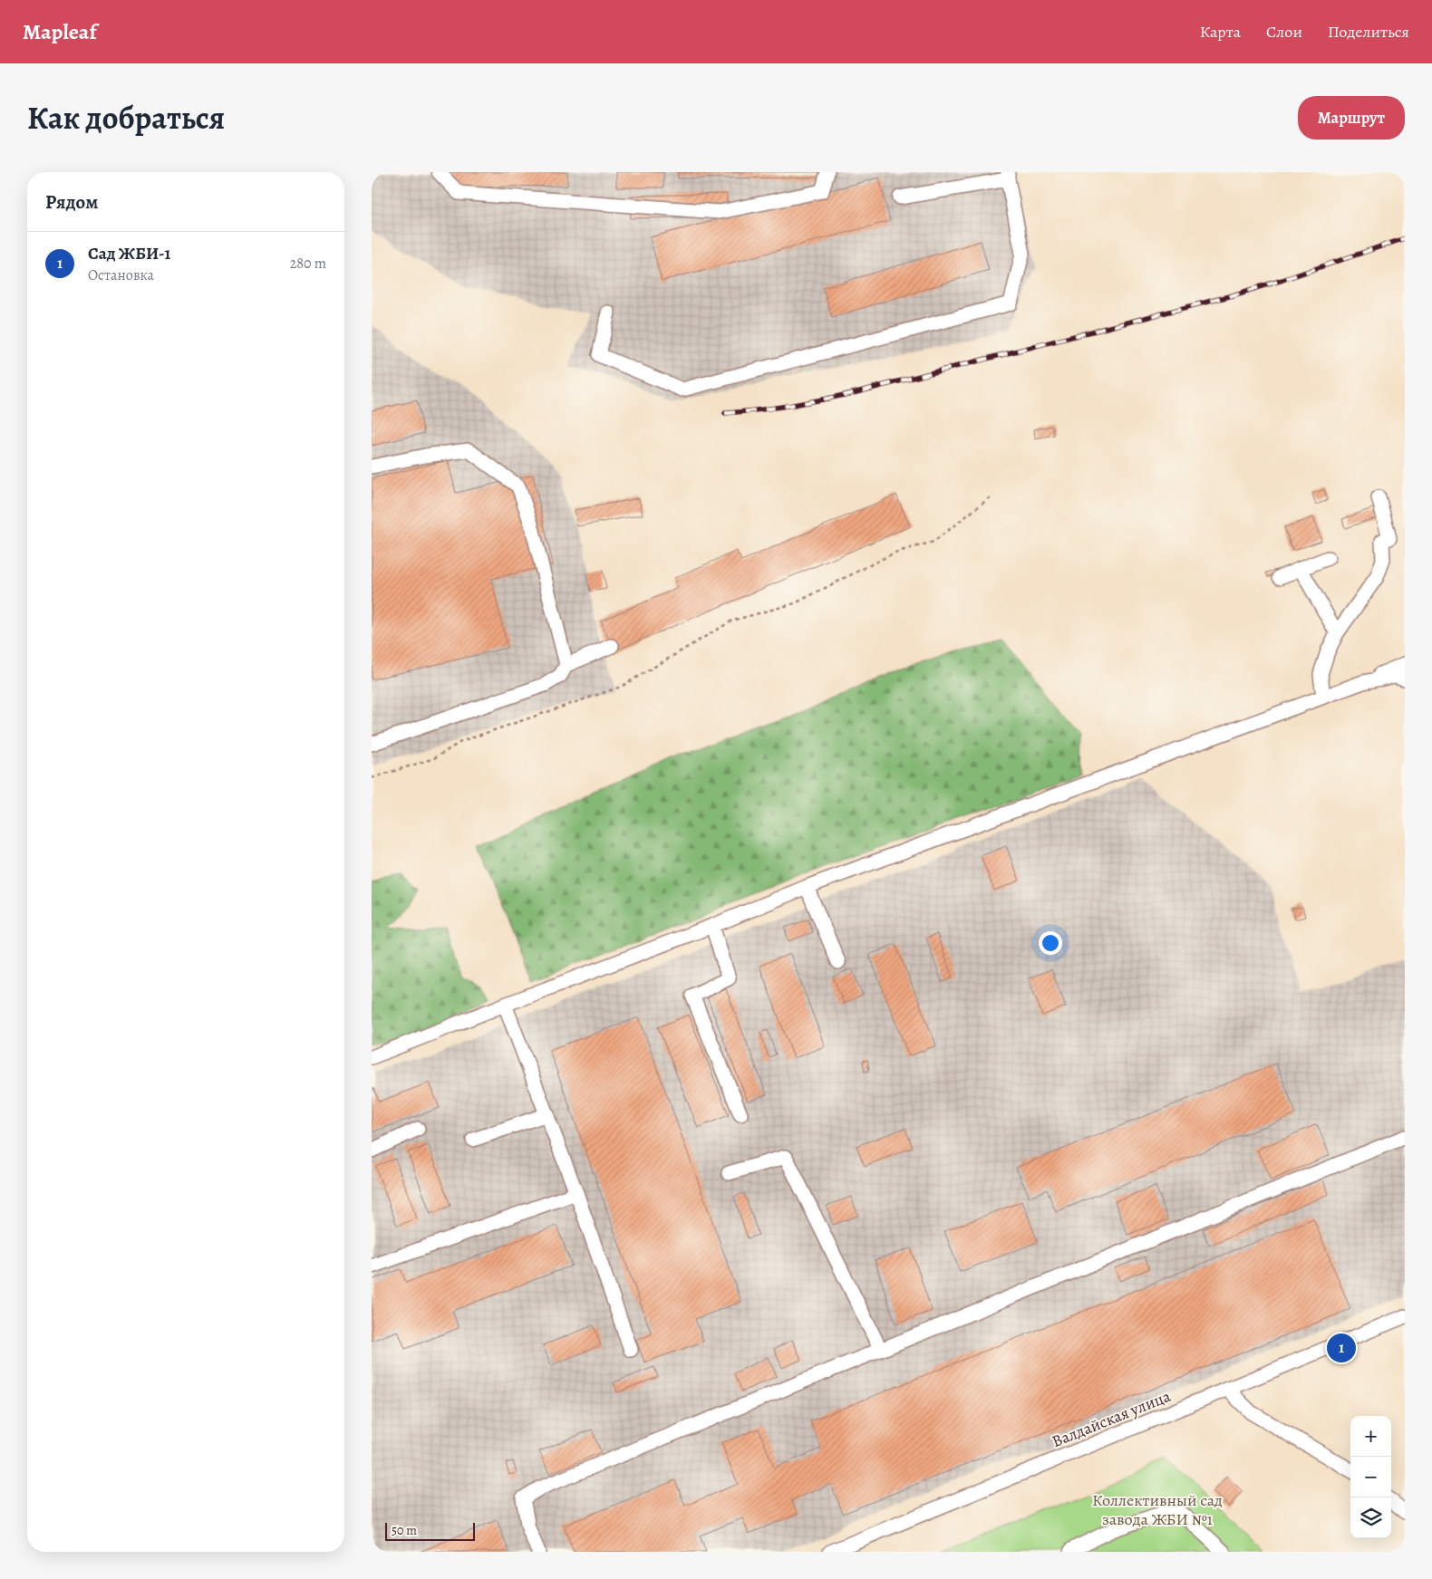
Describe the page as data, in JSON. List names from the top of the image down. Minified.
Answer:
{"streets":{"street":["Валдайская улица"]},"parks":["Коллективный сад завода ЖБИ №1"],"scale_bar":"50 m","page":{"header":"Mapleaf","nav":["Карта","Слои","Поделиться"],"title":"Как добраться","buttons":"Маршрут","heading":"Рядом","list":[{"mark":"1","name":"Сад ЖБИ-1","note":"Остановка","value":"280 m"}],"pins":"1","map_buttons":["+","−"],"scale":"50 m"}}
